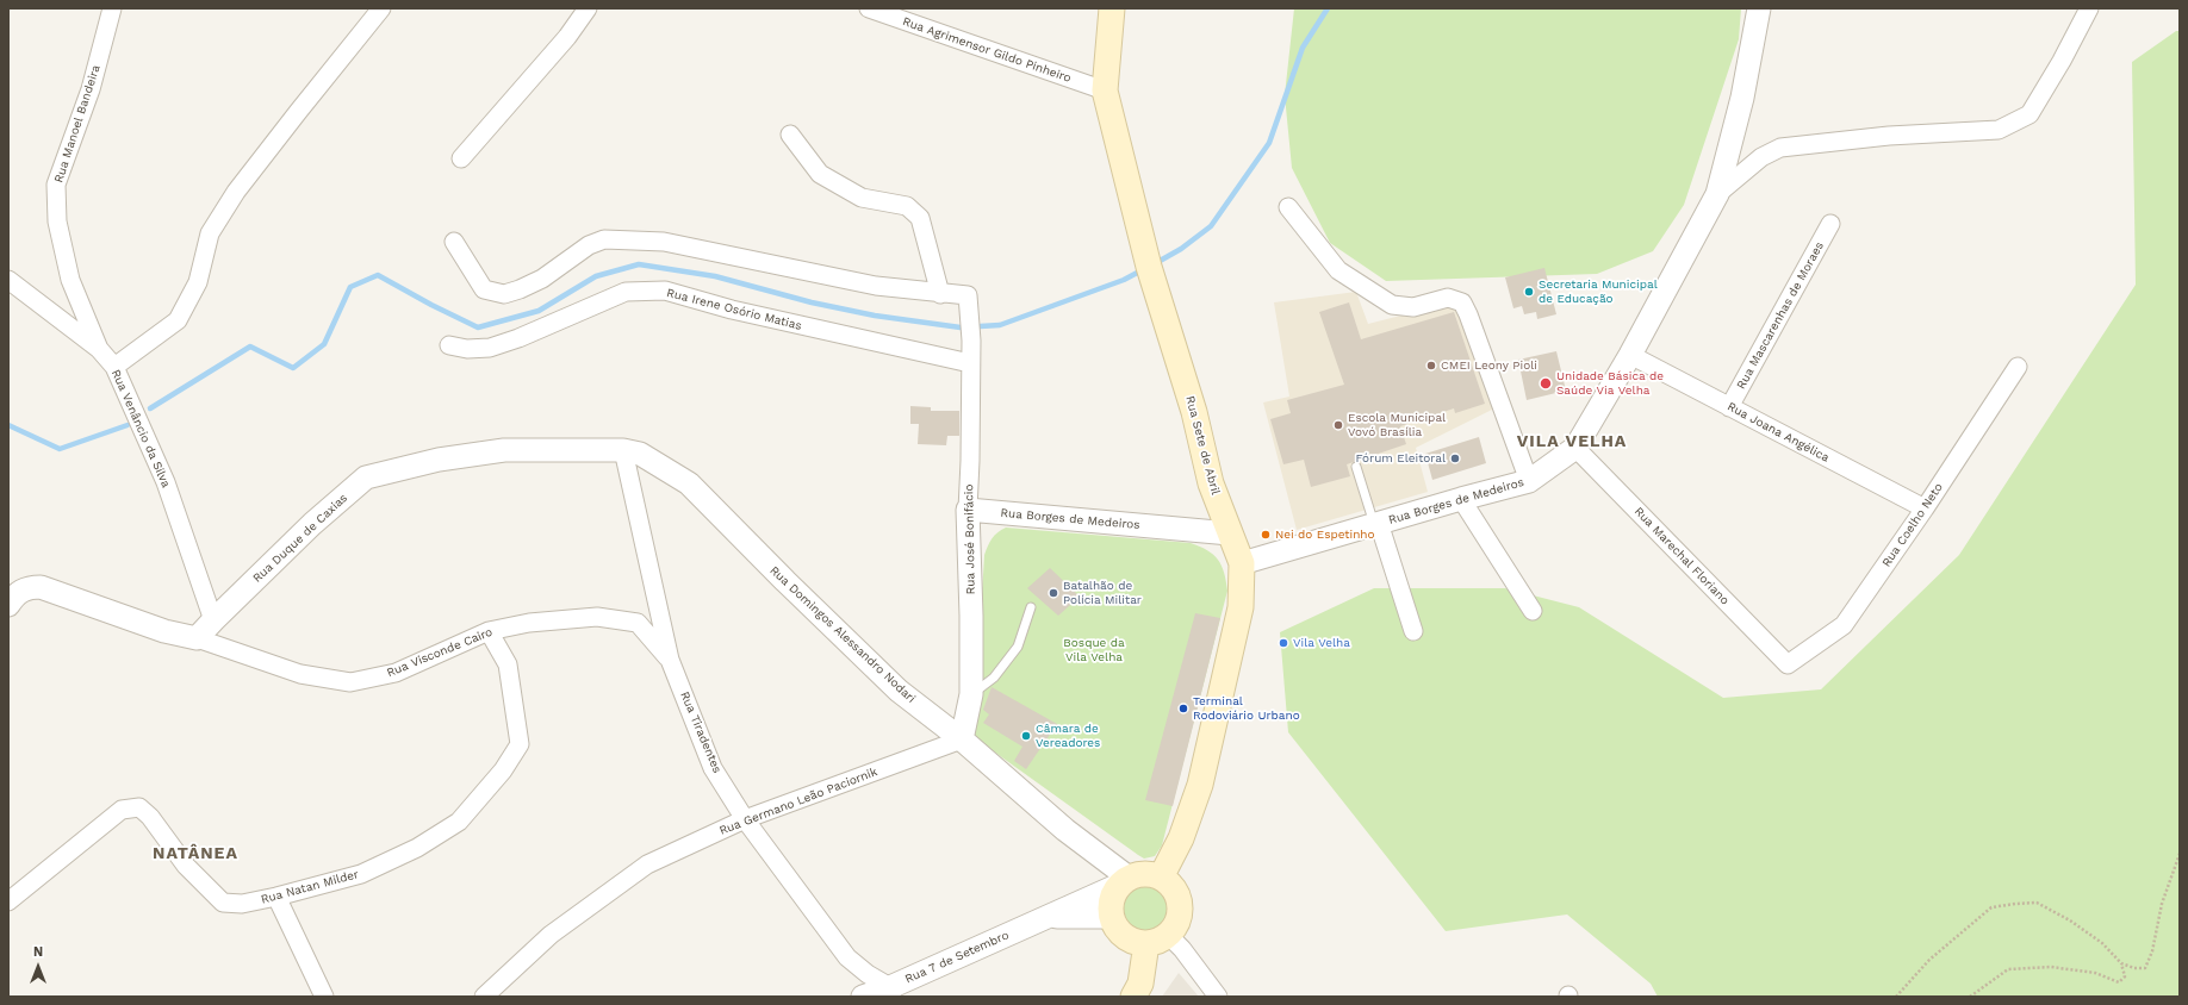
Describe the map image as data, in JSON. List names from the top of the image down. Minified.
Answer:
{"streets":{"main road":["Rua Sete de Abril"],"street":["Rua Agrimensor Gildo Pinheiro","Rua Manoel Bandeira","Rua Irene Osório Matias","Rua Mascarenhas de Moraes","Rua Venâncio da Silva","Rua Joana Angélica","Rua Borges de Medeiros","Rua Coelho Neto","Rua Duque de Caxias","Rua José Bonifácio","Rua Marechal Floriano","Rua Domingos Alessandro Nodari","Rua Visconde Cairo","Rua Tiradentes","Rua Germano Leão Paciornik","Rua Natan Milder","Rua 7 de Setembro"]},"crossings":[["Rua Agrimensor Gildo Pinheiro","Rua Sete de Abril"],["Rua Manoel Bandeira","Rua Venâncio da Silva"],["Rua Irene Osório Matias","Rua José Bonifácio"],["Rua Mascarenhas de Moraes","Rua Joana Angélica"],["Rua Venâncio da Silva","Rua Duque de Caxias"],["Rua Joana Angélica","Rua Borges de Medeiros"],["Rua Joana Angélica","Rua Coelho Neto"],["Rua Sete de Abril","Rua Borges de Medeiros"],["Rua Sete de Abril","Rua Domingos Alessandro Nodari"],["Rua Sete de Abril","Rua 7 de Setembro"],["Rua Borges de Medeiros","Rua José Bonifácio"],["Rua Borges de Medeiros","Rua Marechal Floriano"],["Rua Coelho Neto","Rua Marechal Floriano"],["Rua Duque de Caxias","Rua Domingos Alessandro Nodari"],["Rua Duque de Caxias","Rua Visconde Cairo"],["Rua Duque de Caxias","Rua Tiradentes"],["Rua José Bonifácio","Rua Domingos Alessandro Nodari"],["Rua José Bonifácio","Rua Germano Leão Paciornik"],["Rua Domingos Alessandro Nodari","Rua Tiradentes"],["Rua Domingos Alessandro Nodari","Rua Germano Leão Paciornik"],["Rua Domingos Alessandro Nodari","Rua 7 de Setembro"],["Rua Visconde Cairo","Rua Tiradentes"],["Rua Visconde Cairo","Rua Natan Milder"],["Rua Tiradentes","Rua Germano Leão Paciornik"],["Rua Tiradentes","Rua 7 de Setembro"]],"districts":["VILA VELHA","NATÂNEA"],"parks":["Bosque da Vila Velha"],"places":["Secretaria Municipal de Educação","CMEI Leony Pioli","Unidade Básica de Saúde Via Velha","Escola Municipal Vovó Brasília","Fórum Eleitoral","Nei do Espetinho","Batalhão de Polícia Militar","Vila Velha","Terminal Rodoviário Urbano","Câmara de Vereadores"],"north":"top"}
